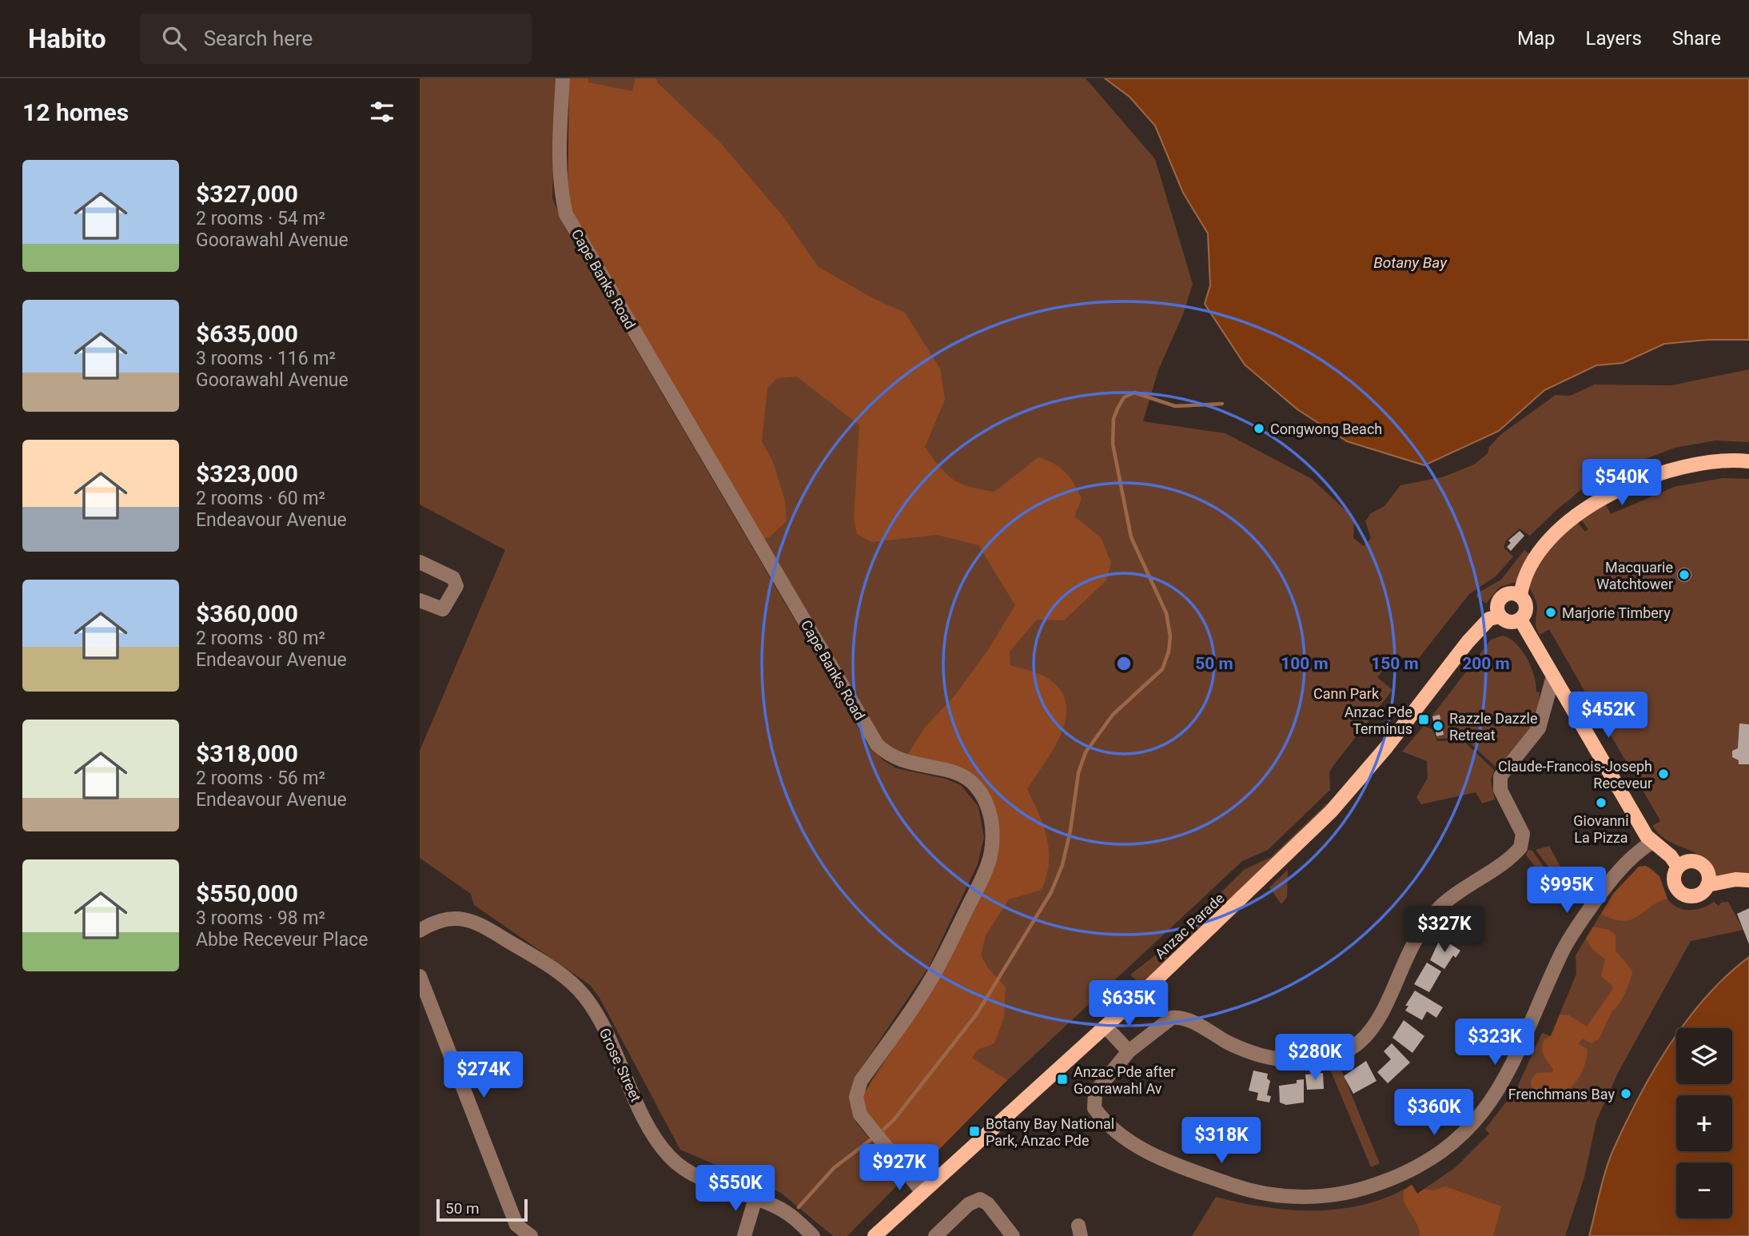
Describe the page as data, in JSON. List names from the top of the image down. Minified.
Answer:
{"streets":{"main road":["Anzac Parade"],"street":["Cape Banks Road","Grose Street"]},"crossings":[["Cape Banks Road","Anzac Parade"]],"water":["Botany Bay"],"parks":["Cann Park"],"places":{"other":["Congwong Beach","Macquarie Watchtower","Marjorie Timbery","Razzle Dazzle Retreat","Claude-Francois-Joseph Receveur","Giovanni La Pizza","Frenchmans Bay"],"transit":["Anzac Pde Terminus","Anzac Pde after Goorawahl Av","Botany Bay National Park, Anzac Pde"]},"scale_bar":"50 m","page":{"header":"Habito","search":"Search here","nav":["Map","Layers","Share"],"heading":"12 homes","list":[{"name":"$327,000","note":"2 rooms · 54 m² · Goorawahl Avenue"},{"name":"$635,000","note":"3 rooms · 116 m² · Goorawahl Avenue"},{"name":"$323,000","note":"2 rooms · 60 m² · Endeavour Avenue"},{"name":"$360,000","note":"2 rooms · 80 m² · Endeavour Avenue"},{"name":"$318,000","note":"2 rooms · 56 m² · Endeavour Avenue"},{"name":"$550,000","note":"3 rooms · 98 m² · Abbe Receveur Place"}],"price":["$540K","$452K","$995K","$327K","$635K","$323K","$280K","$274K","$360K","$318K","$927K","$550K"],"map_buttons":["+","−"],"scale":"50 m"},"rings":["50 m","100 m","150 m","200 m"]}
